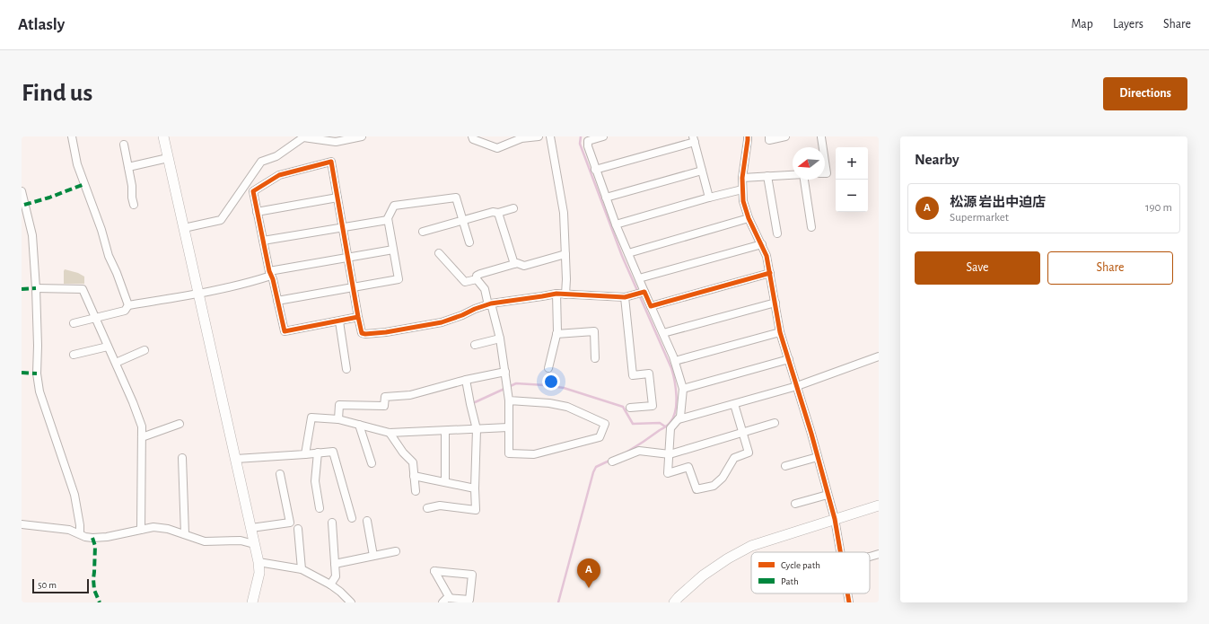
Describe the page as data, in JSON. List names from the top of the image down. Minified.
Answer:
{"legend":["Cycle path","Path"],"scale_bar":"50 m","north":"left","page":{"header":"Atlasly","nav":["Map","Layers","Share"],"buttons":["Directions",["Save","Share"]],"title":"Find us","heading":"Nearby","map_buttons":["+","−"],"list":[{"mark":"A","name":"松源 岩出中迫店","note":"Supermarket","value":"190 m"}],"pins":"A","scale":"50 m"}}
